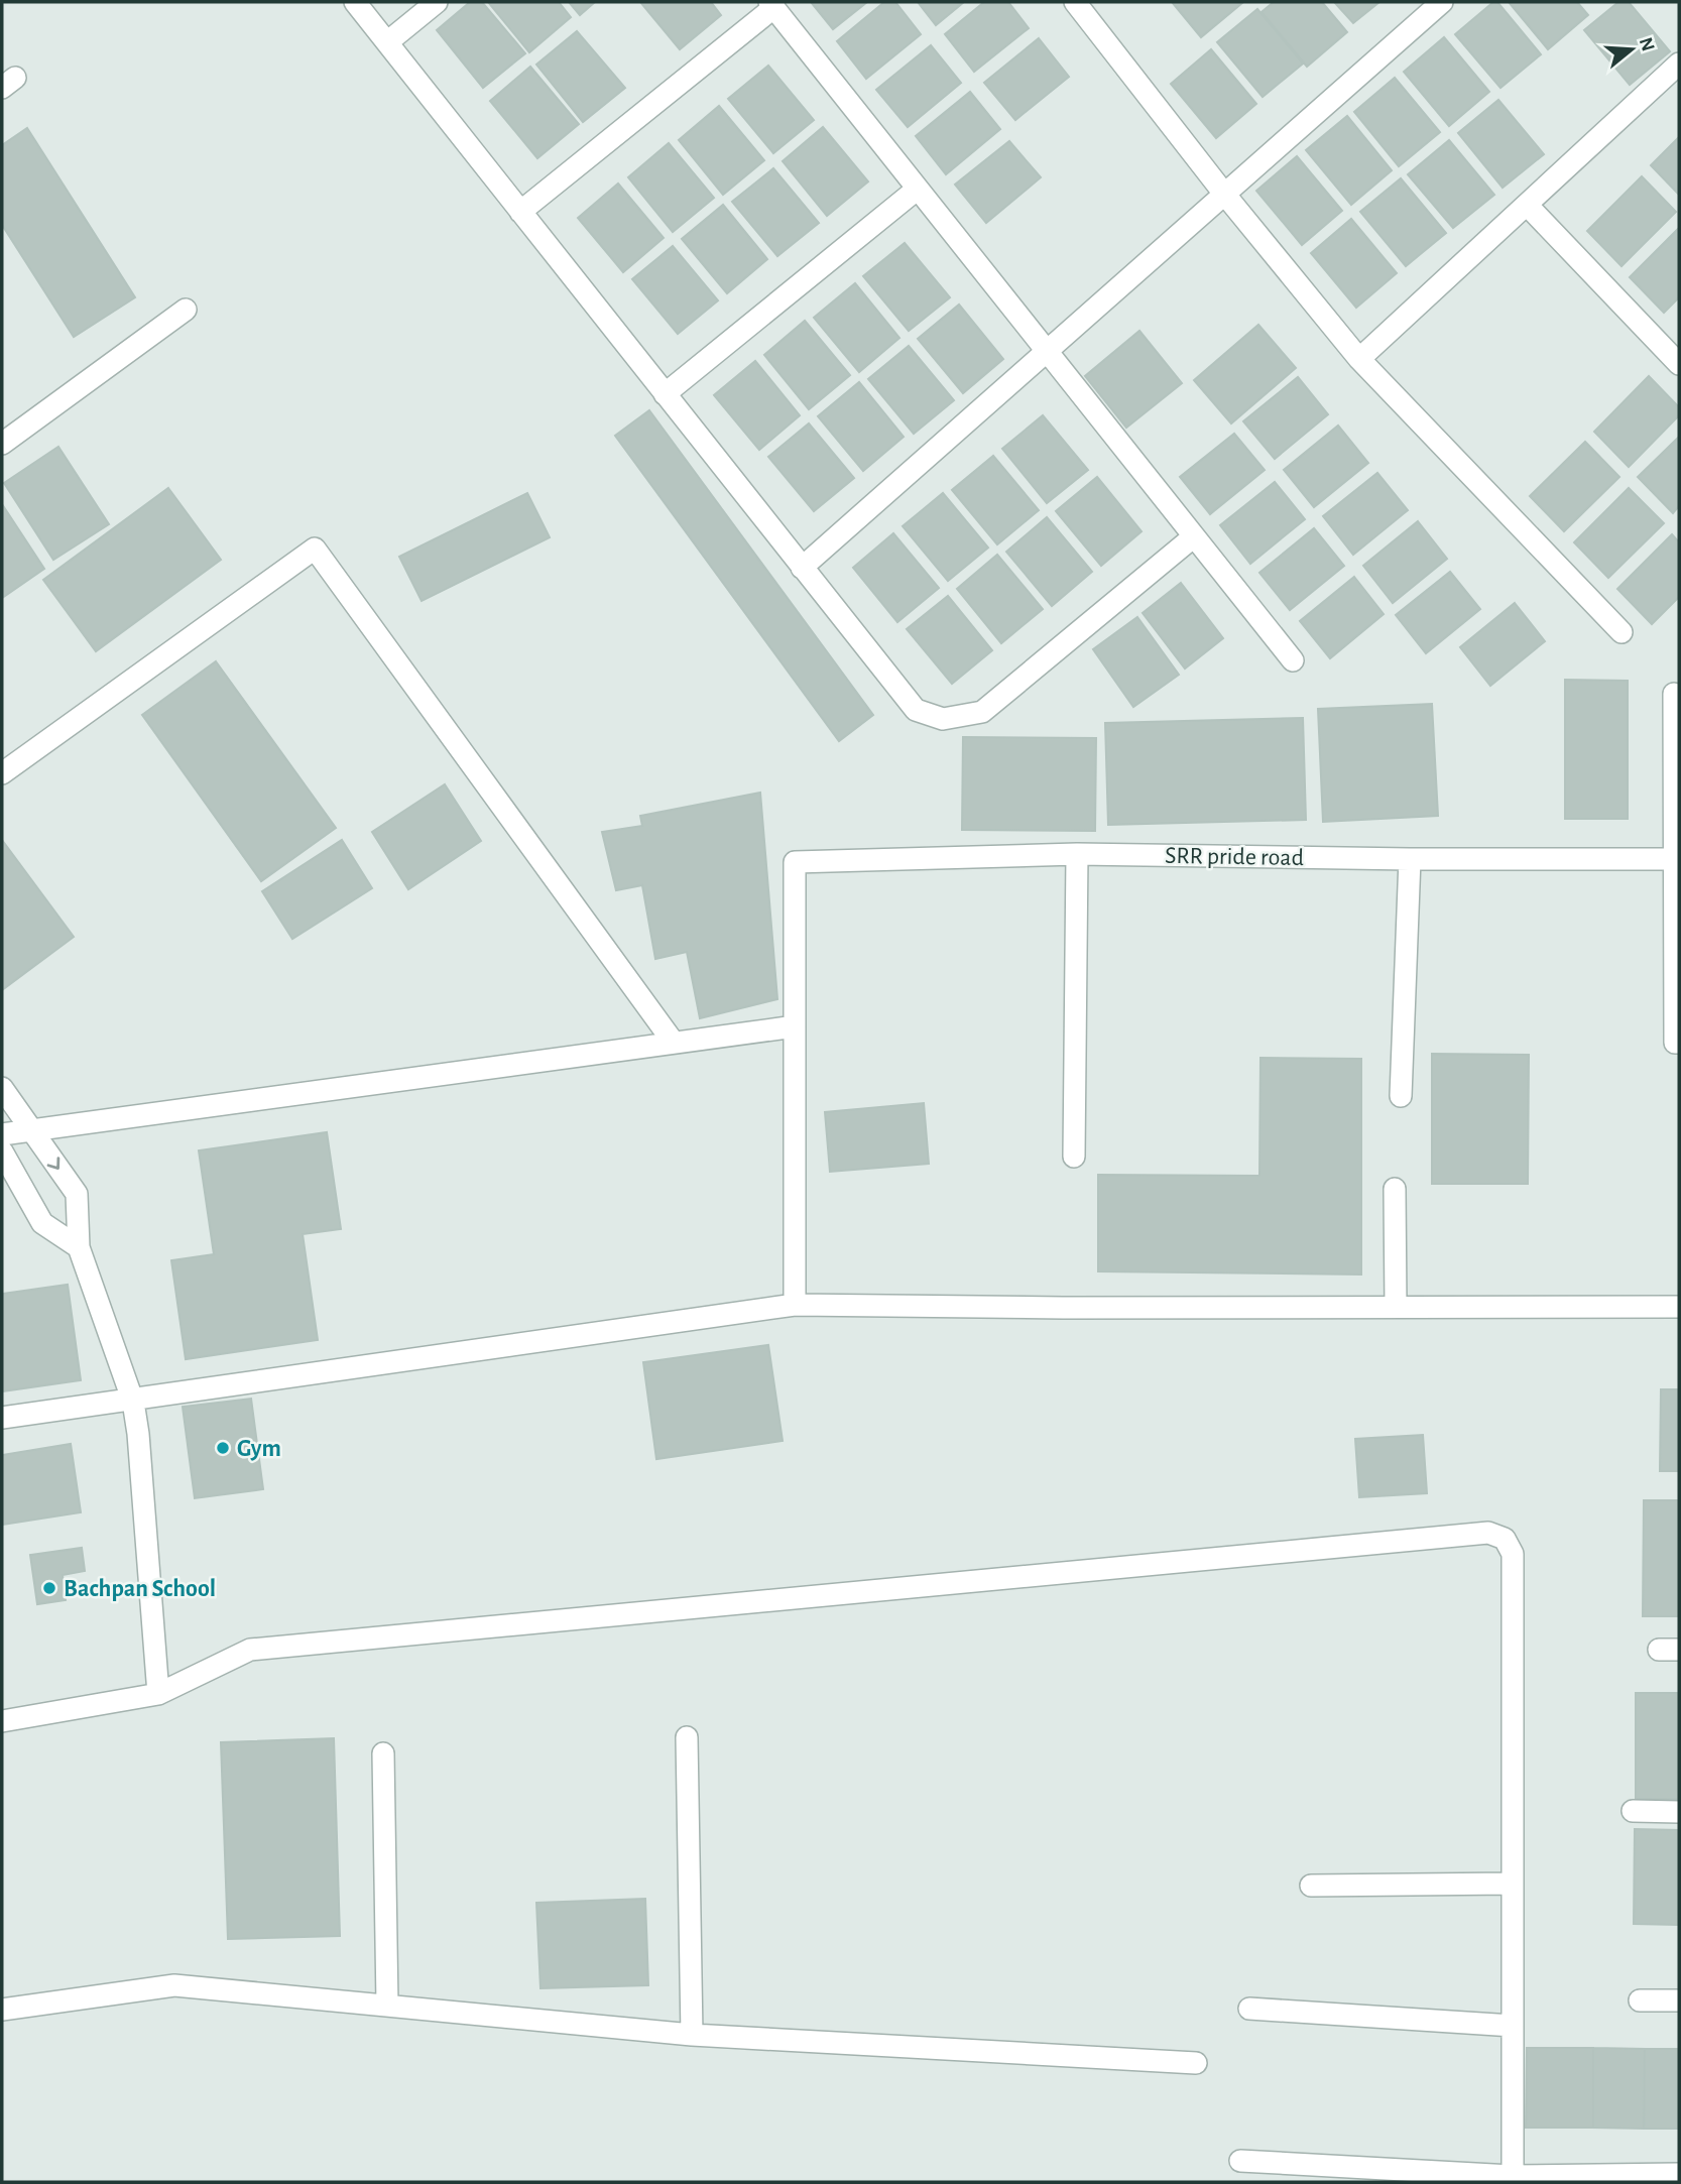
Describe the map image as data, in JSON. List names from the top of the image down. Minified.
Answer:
{"streets":{"street":["SRR pride road"]},"places":["Gym","Bachpan School"],"north":"right"}
